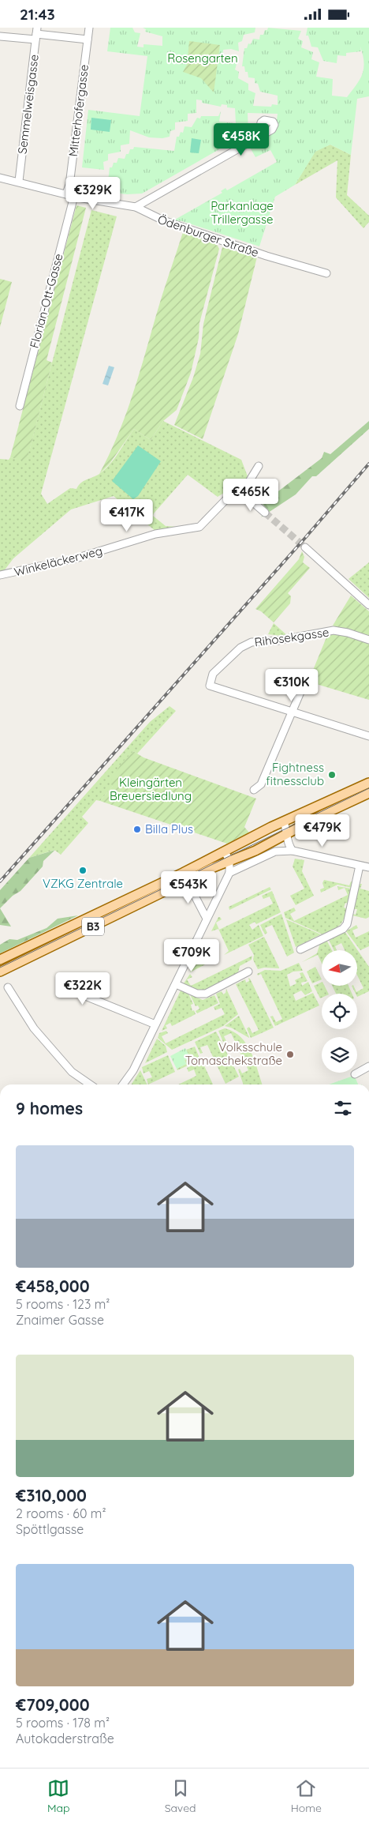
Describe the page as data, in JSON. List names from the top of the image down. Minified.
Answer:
{"streets":{"main road":["B3"],"street":["Semmelweisgasse","Mitterhofergasse","Ödenburger Straße","Florian-Ott-Gasse","Winkeläckerweg","Rihosekgasse"]},"crossings":[["Semmelweisgasse","Ödenburger Straße"],["Mitterhofergasse","Ödenburger Straße"],["Ödenburger Straße","Florian-Ott-Gasse"]],"parks":["Rosengarten","Parkanlage Trillergasse","Kleingärten Breuersiedlung"],"places":["Fightness fitnessclub","Billa Plus","VZKG Zentrale","Volksschule Tomaschekstraße"],"north":"left","page":{"status":"21:43","price":["€458K","€329K","€465K","€417K","€310K","€479K","€543K","€709K","€322K"],"heading":"9 homes","list":[{"name":"€458,000","note":"5 rooms · 123 m² · Znaimer Gasse"},{"name":"€310,000","note":"2 rooms · 60 m² · Spöttlgasse"},{"name":"€709,000","note":"5 rooms · 178 m² · Autokaderstraße"}],"tabs":["Map","Saved","Home"]}}
